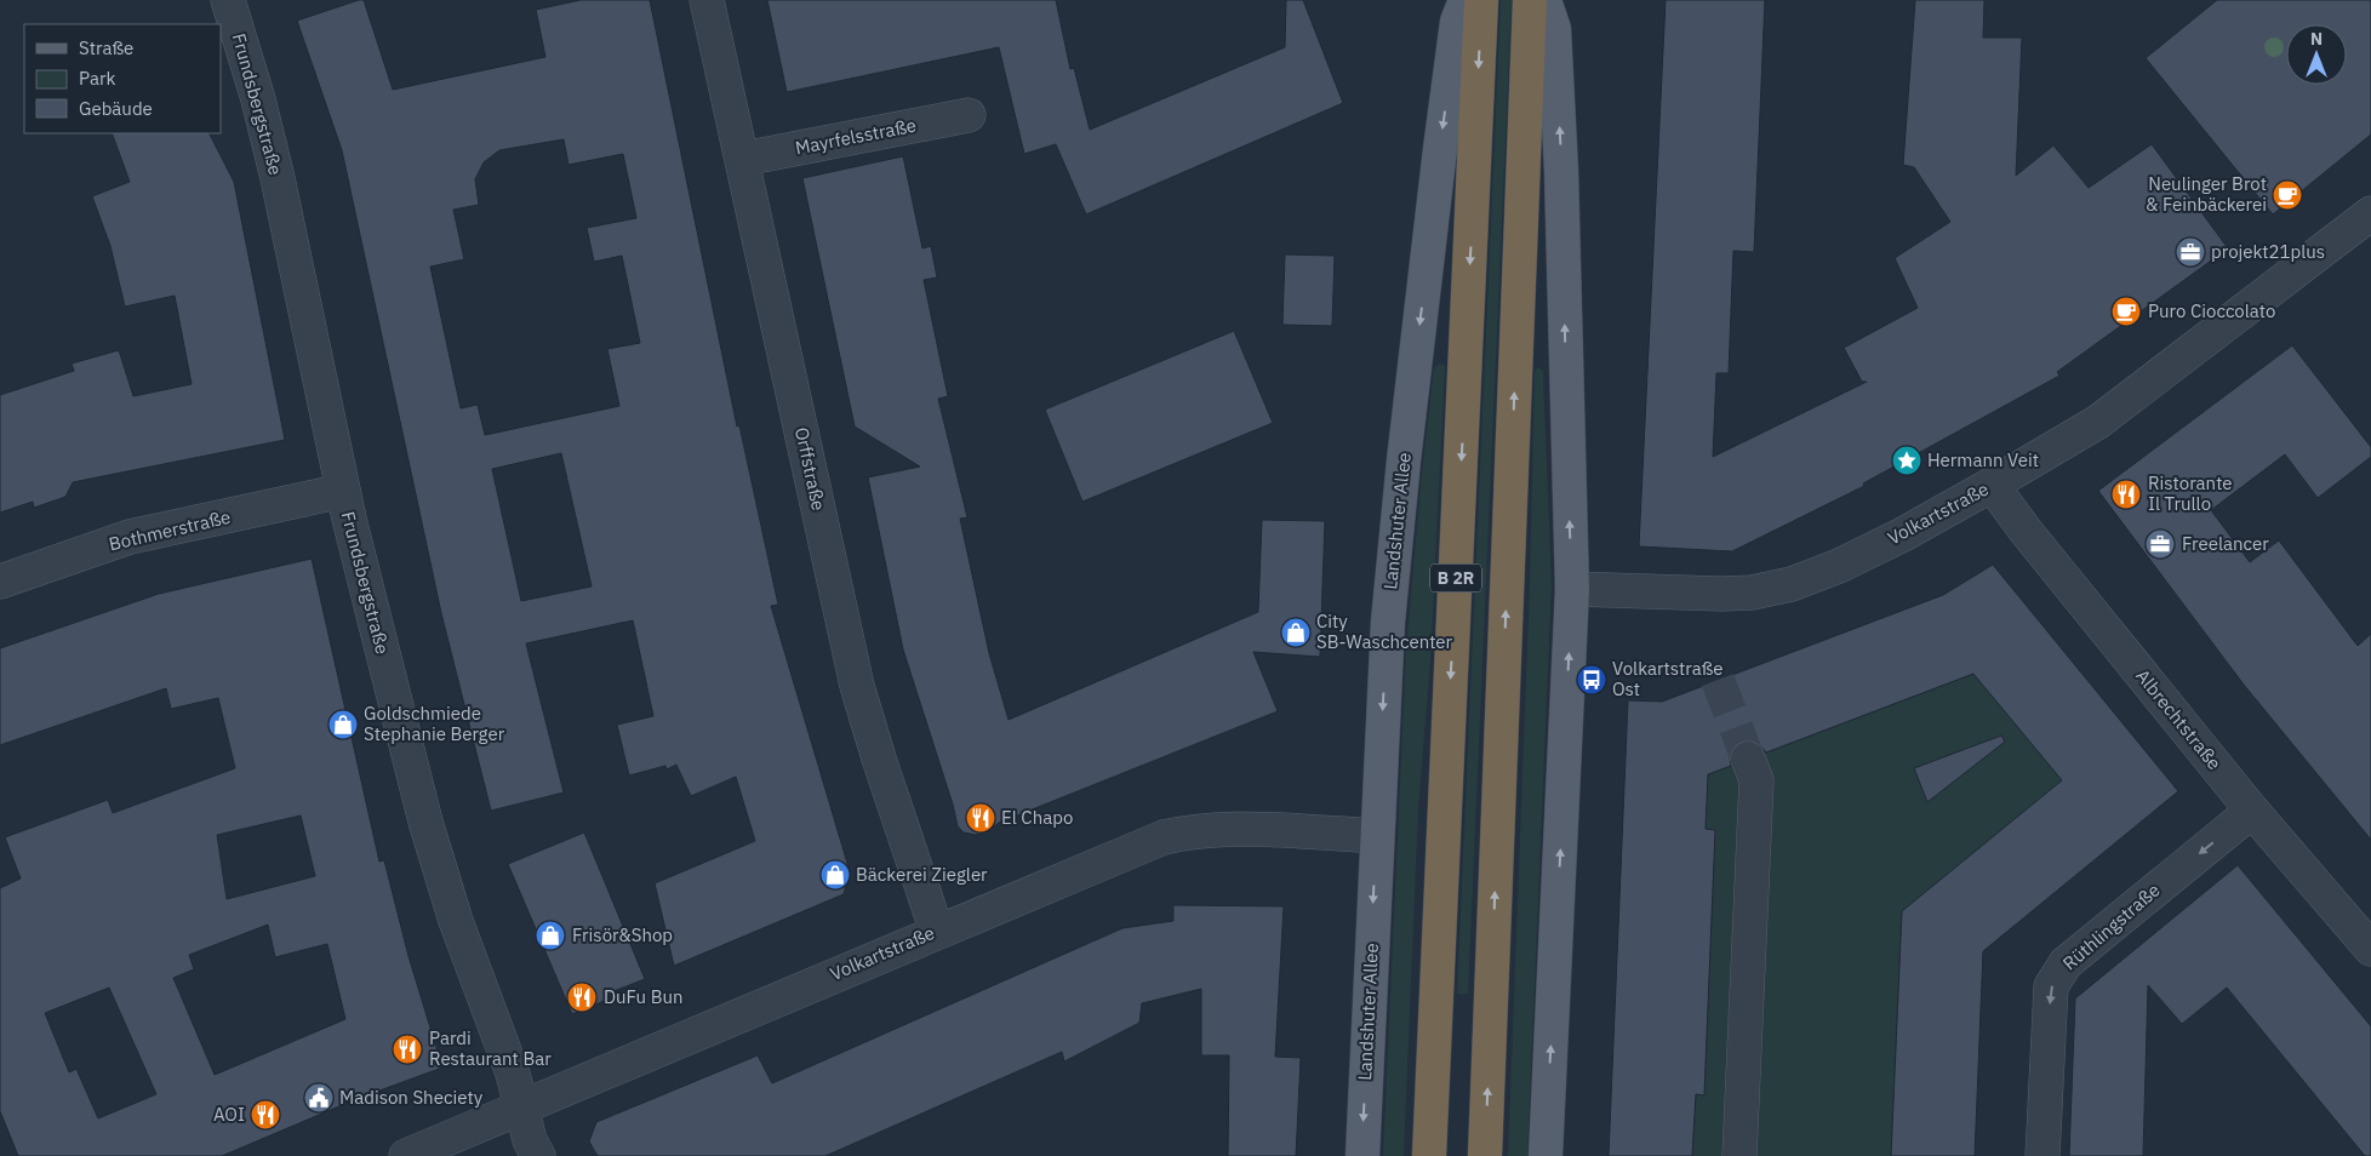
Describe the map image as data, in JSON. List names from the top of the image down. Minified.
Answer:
{"streets":{"highway":["B 2R"],"main road":["Landshuter Allee"],"street":["Frundsbergstraße","Mayrfelsstraße","Orffstraße","Volkartstraße","Bothmerstraße","Albrechtstraße","Rüthlingstraße"]},"crossings":[["Frundsbergstraße","Volkartstraße"],["Frundsbergstraße","Bothmerstraße"],["Mayrfelsstraße","Orffstraße"],["Orffstraße","Volkartstraße"],["Volkartstraße","Landshuter Allee"],["Volkartstraße","Albrechtstraße"],["Albrechtstraße","Rüthlingstraße"]],"one_way":["Rüthlingstraße"],"places":{"cafe":["Neulinger Brot & Feinbäckerei","Puro Cioccolato"],"office":["projekt21plus","Freelancer"],"place":["Hermann Veit"],"restaurant":["Ristorante Il Trullo","El Chapo","DuFu Bun","Pardi Restaurant Bar","AOI"],"shop":["City SB-Waschcenter","Goldschmiede Stephanie Berger","Bäckerei Ziegler","Frisör&Shop"],"bus stop":["Volkartstraße Ost"],"public building":["Madison Sheciety"]},"legend":["Straße","Park","Gebäude"],"north":"top"}
